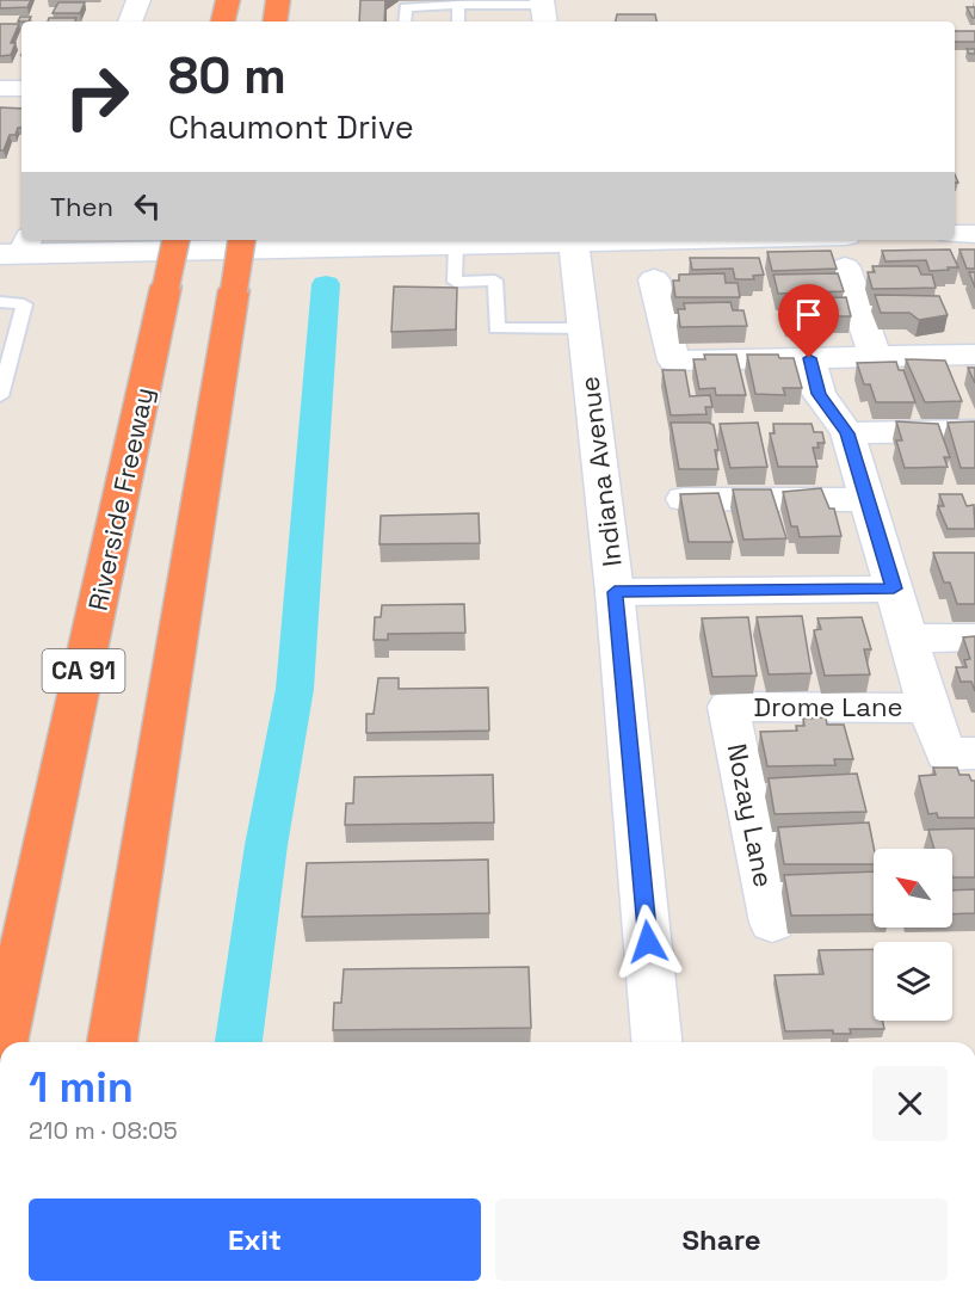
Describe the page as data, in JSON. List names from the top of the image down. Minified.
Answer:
{"streets":{"highway":["Riverside Freeway","CA 91"],"street":["Indiana Avenue","Drome Lane","Nozay Lane"]},"crossings":[["Drome Lane","Nozay Lane"]],"north":"top left","page":{"turn":["80 m","Chaumont Drive"],"then":"Then","heading":["1 min","210 m · 08:05"],"buttons":["Exit","Share"]}}
